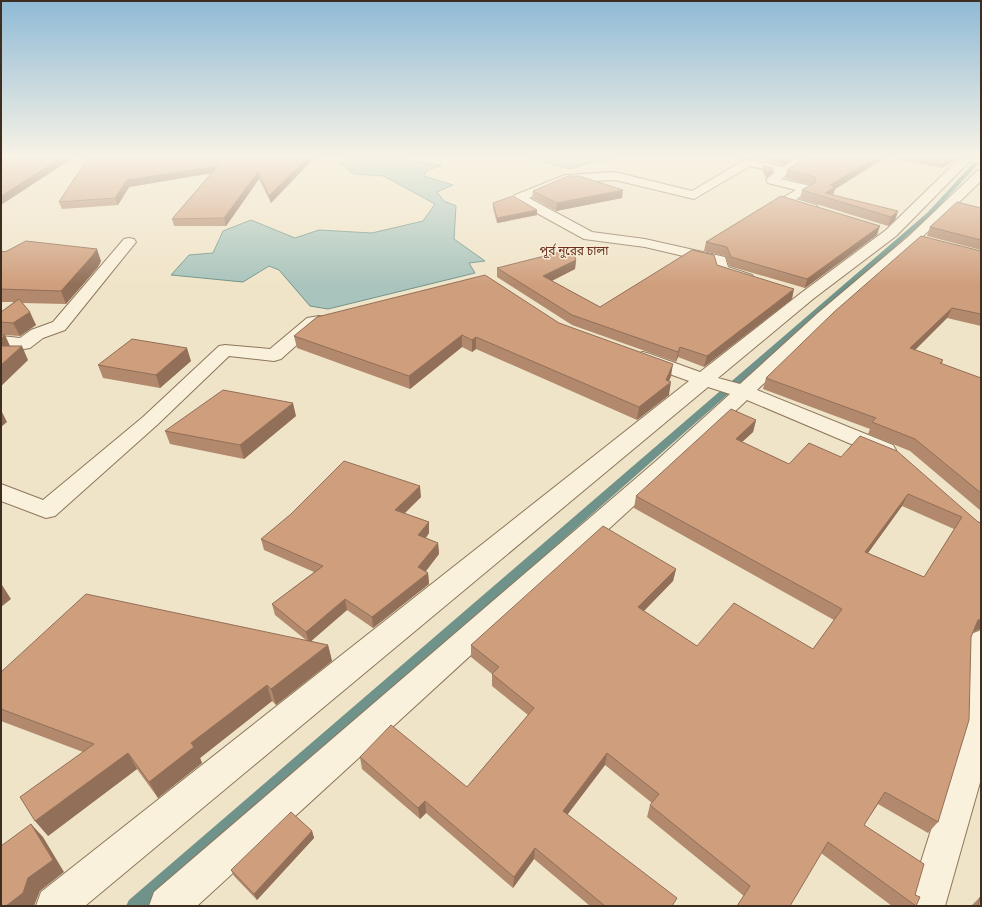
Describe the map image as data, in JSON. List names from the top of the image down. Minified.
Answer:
{"districts":["পূর্ব নুরের চালা"]}
